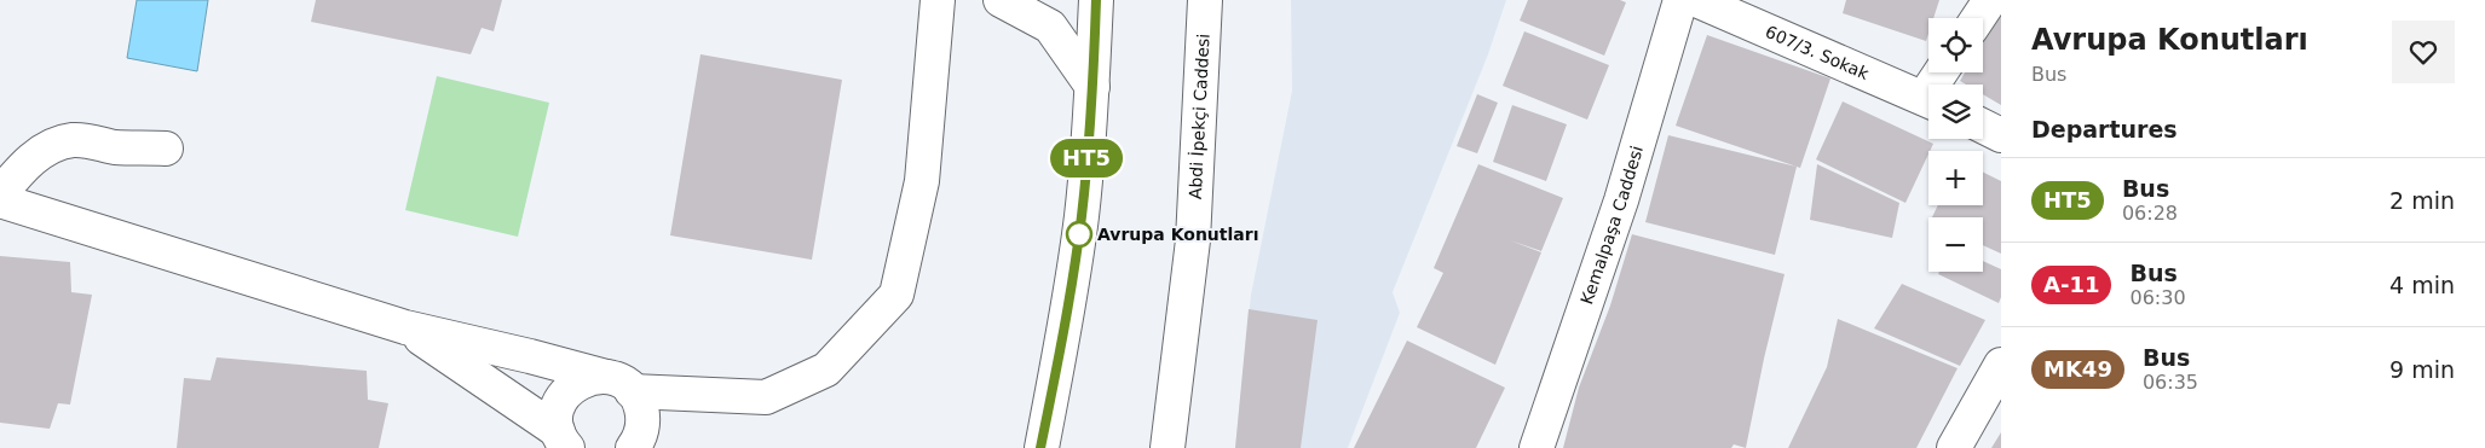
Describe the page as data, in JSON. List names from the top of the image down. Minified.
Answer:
{"streets":{"street":["607/3. Sokak","Abdi İpekçi Caddesi","Kemalpaşa Caddesi"]},"places":["Avrupa Konutları"],"lines":["bus line HT5"],"page":{"on_map":"HT5","heading":[["Avrupa Konutları","Bus"],"Departures"],"map_buttons":["+","−"],"list":[{"mark":"HT5","name":"Bus","note":"06:28","value":"2 min"},{"mark":"A-11","name":"Bus","note":"06:30","value":"4 min"},{"mark":"MK49","name":"Bus","note":"06:35","value":"9 min"}]}}
